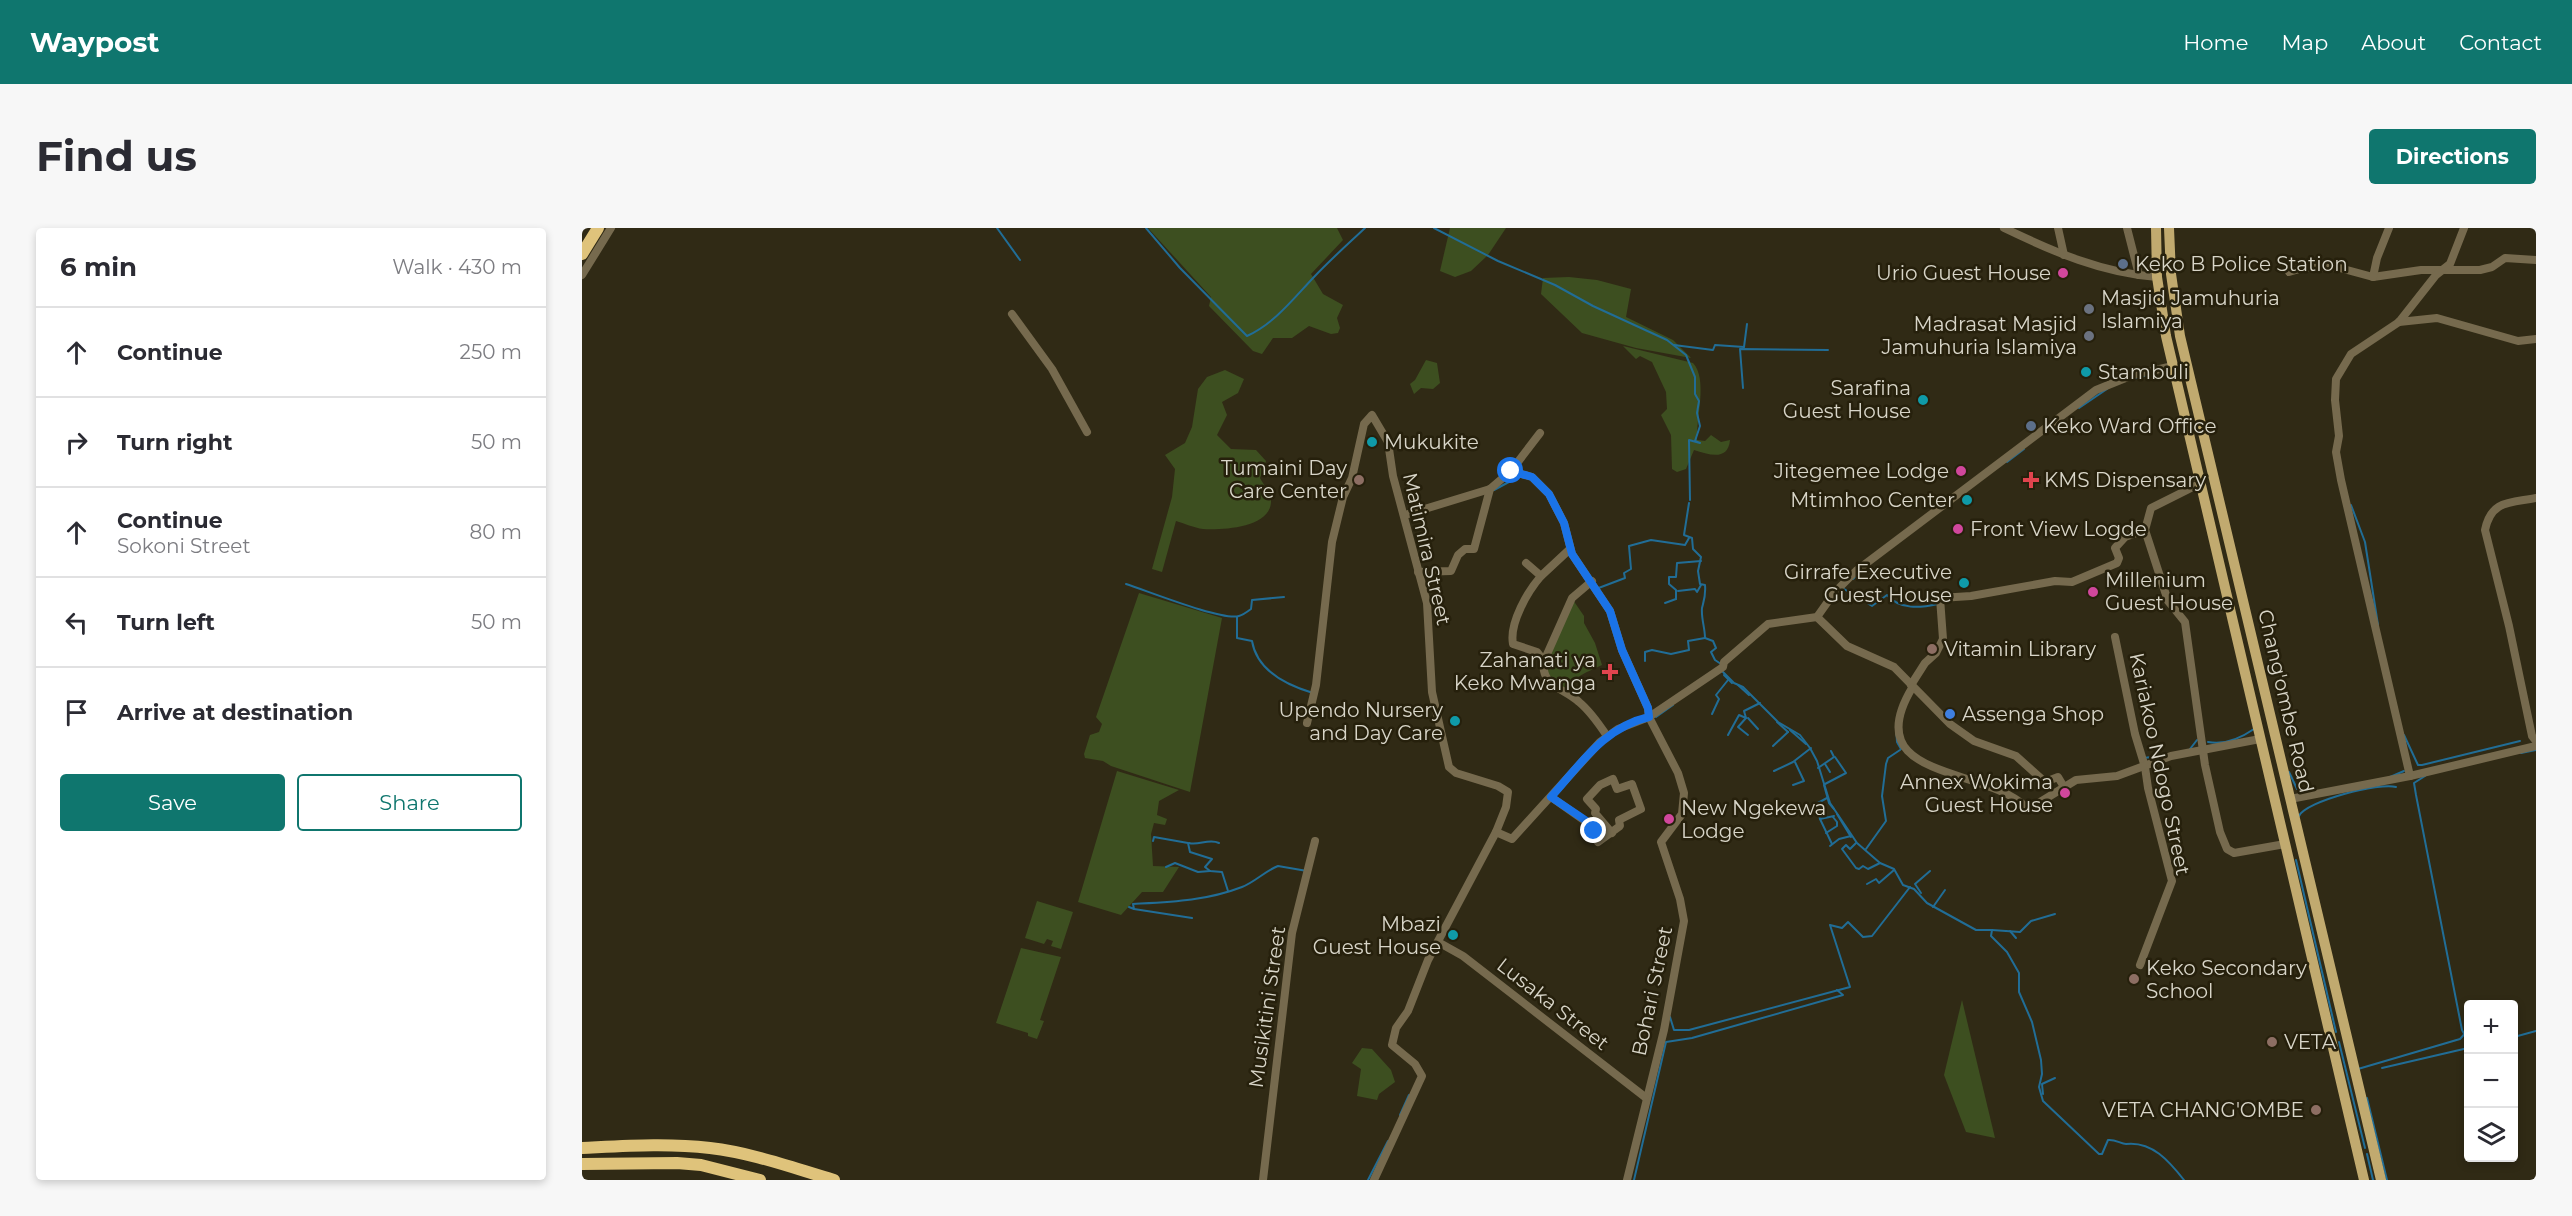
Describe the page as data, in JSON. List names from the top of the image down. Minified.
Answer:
{"streets":{"main road":["Chang'ombe Road"],"street":["Matimira Street","Kariakoo Ndogo Street","Bohari Street","Lusaka Street","Musikitini Street"]},"crossings":[["Bohari Street","Lusaka Street"]],"places":{"other":["Keko B Police Station","Urio Guest House","Masjid Jamuhuria Islamiya","Madrasat Masjid Jamuhuria Islamiya","Stambuli","Sarafina Guest House","Keko Ward Office","Mukukite","Jitegemee Lodge","Tumaini Day Care Center","Mtimhoo Center","Front View Logde","Girrafe Executive Guest House","Millenium Guest House","Vitamin Library","Assenga Shop","Upendo Nursery and Day Care","Annex Wokima Guest House","New Ngekewa Lodge","Mbazi Guest House","Keko Secondary School","VETA","VETA CHANG'OMBE"],"health":["KMS Dispensary","Zahanati ya Keko Mwanga"]},"page":{"header":"Waypost","nav":["Home","Map","About","Contact"],"buttons":["Directions",["Save","Share"]],"title":"Find us","heading":["6 min","Walk · 430 m"],"list":[["Continue","250 m"],["Turn right","50 m"],["Continue","Sokoni Street","80 m"],["Turn left","50 m"],"Arrive at destination"],"map_buttons":["+","−"]}}
